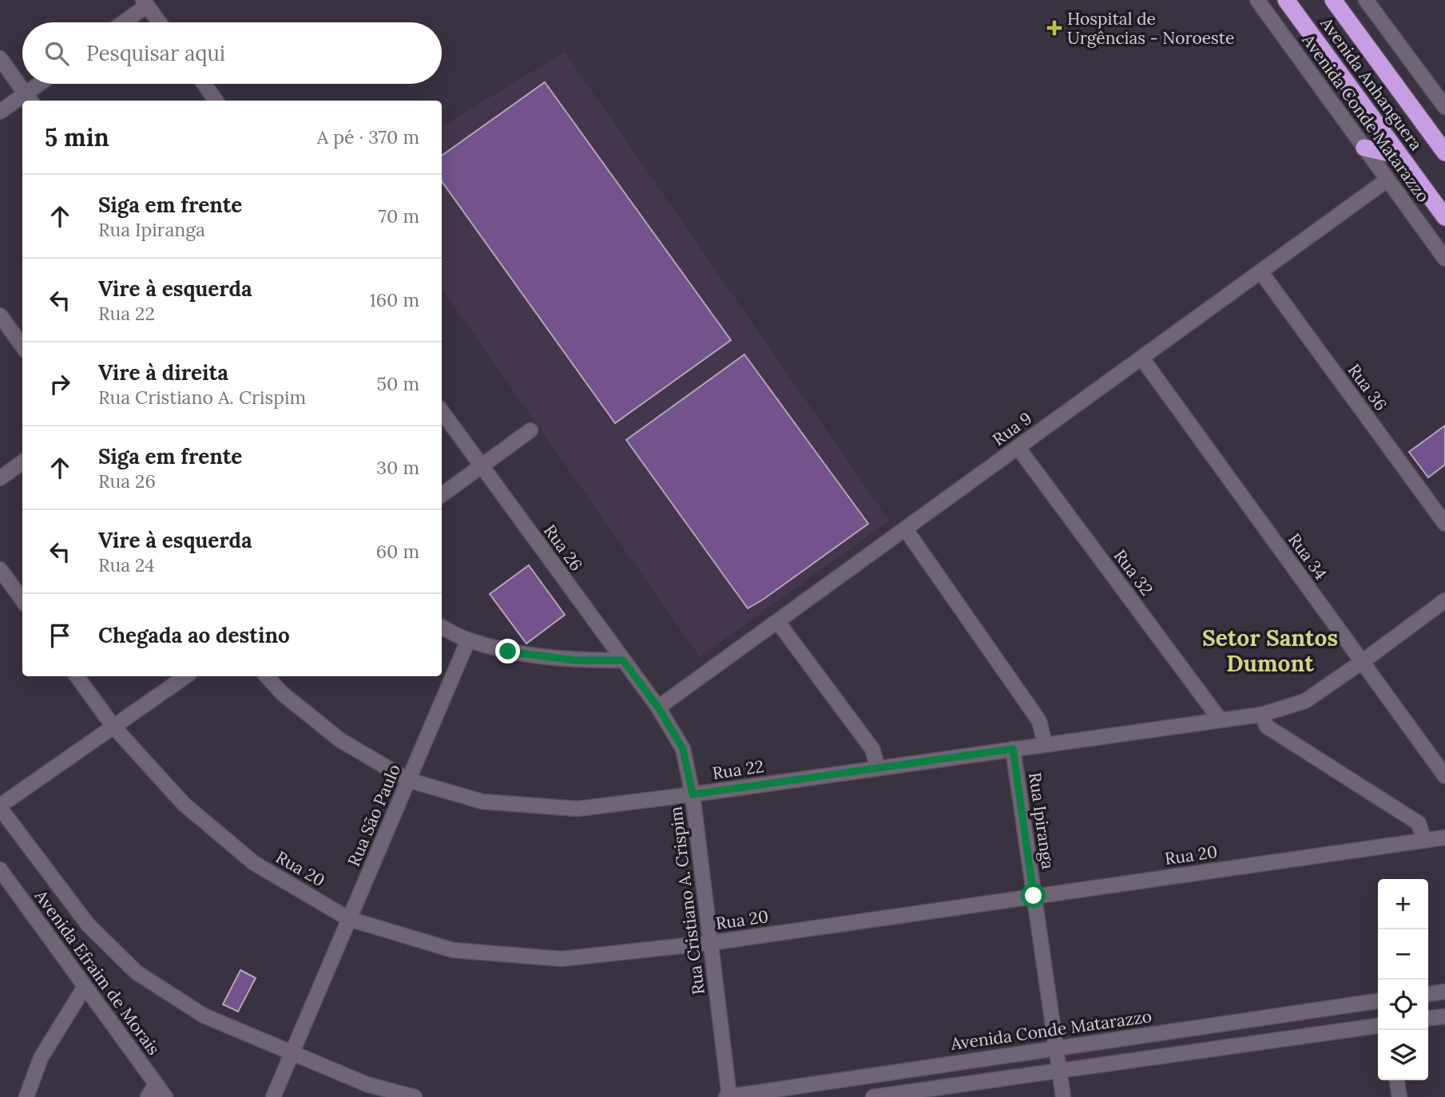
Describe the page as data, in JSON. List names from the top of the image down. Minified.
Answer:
{"streets":{"highway":["Avenida Anhanguera"],"street":["Avenida Conde Matarazzo","Rua 36","Rua 9","Rua 26","Rua 34","Rua 32","Rua 22","Rua São Paulo","Rua Ipiranga","Rua 20","Rua Cristiano A. Crispim","Avenida Efraim de Morais"]},"crossings":[["Avenida Conde Matarazzo","Rua 9"],["Avenida Conde Matarazzo","Rua Ipiranga"],["Avenida Conde Matarazzo","Rua Cristiano A. Crispim"],["Rua 36","Rua 9"],["Rua 9","Rua 26"],["Rua 9","Rua 34"],["Rua 9","Rua 32"],["Rua 9","Rua Cristiano A. Crispim"],["Rua 26","Rua Cristiano A. Crispim"],["Rua 34","Rua 22"],["Rua 32","Rua 22"],["Rua 22","Rua São Paulo"],["Rua 22","Rua Ipiranga"],["Rua 22","Rua Cristiano A. Crispim"],["Rua São Paulo","Rua 20"],["Rua São Paulo","Avenida Efraim de Morais"],["Rua Ipiranga","Rua 20"],["Rua 20","Rua Cristiano A. Crispim"]],"districts":["Setor Santos Dumont"],"places":{"health":["Hospital de Urgências - Noroeste"]},"page":{"search":"Pesquisar aqui","heading":["5 min","A pé · 370 m"],"list":[["Siga em frente","Rua Ipiranga","70 m"],["Vire à esquerda","Rua 22","160 m"],["Vire à direita","Rua Cristiano A. Crispim","50 m"],["Siga em frente","Rua 26","30 m"],["Vire à esquerda","Rua 24","60 m"],"Chegada ao destino"],"map_buttons":["+","−"]}}
